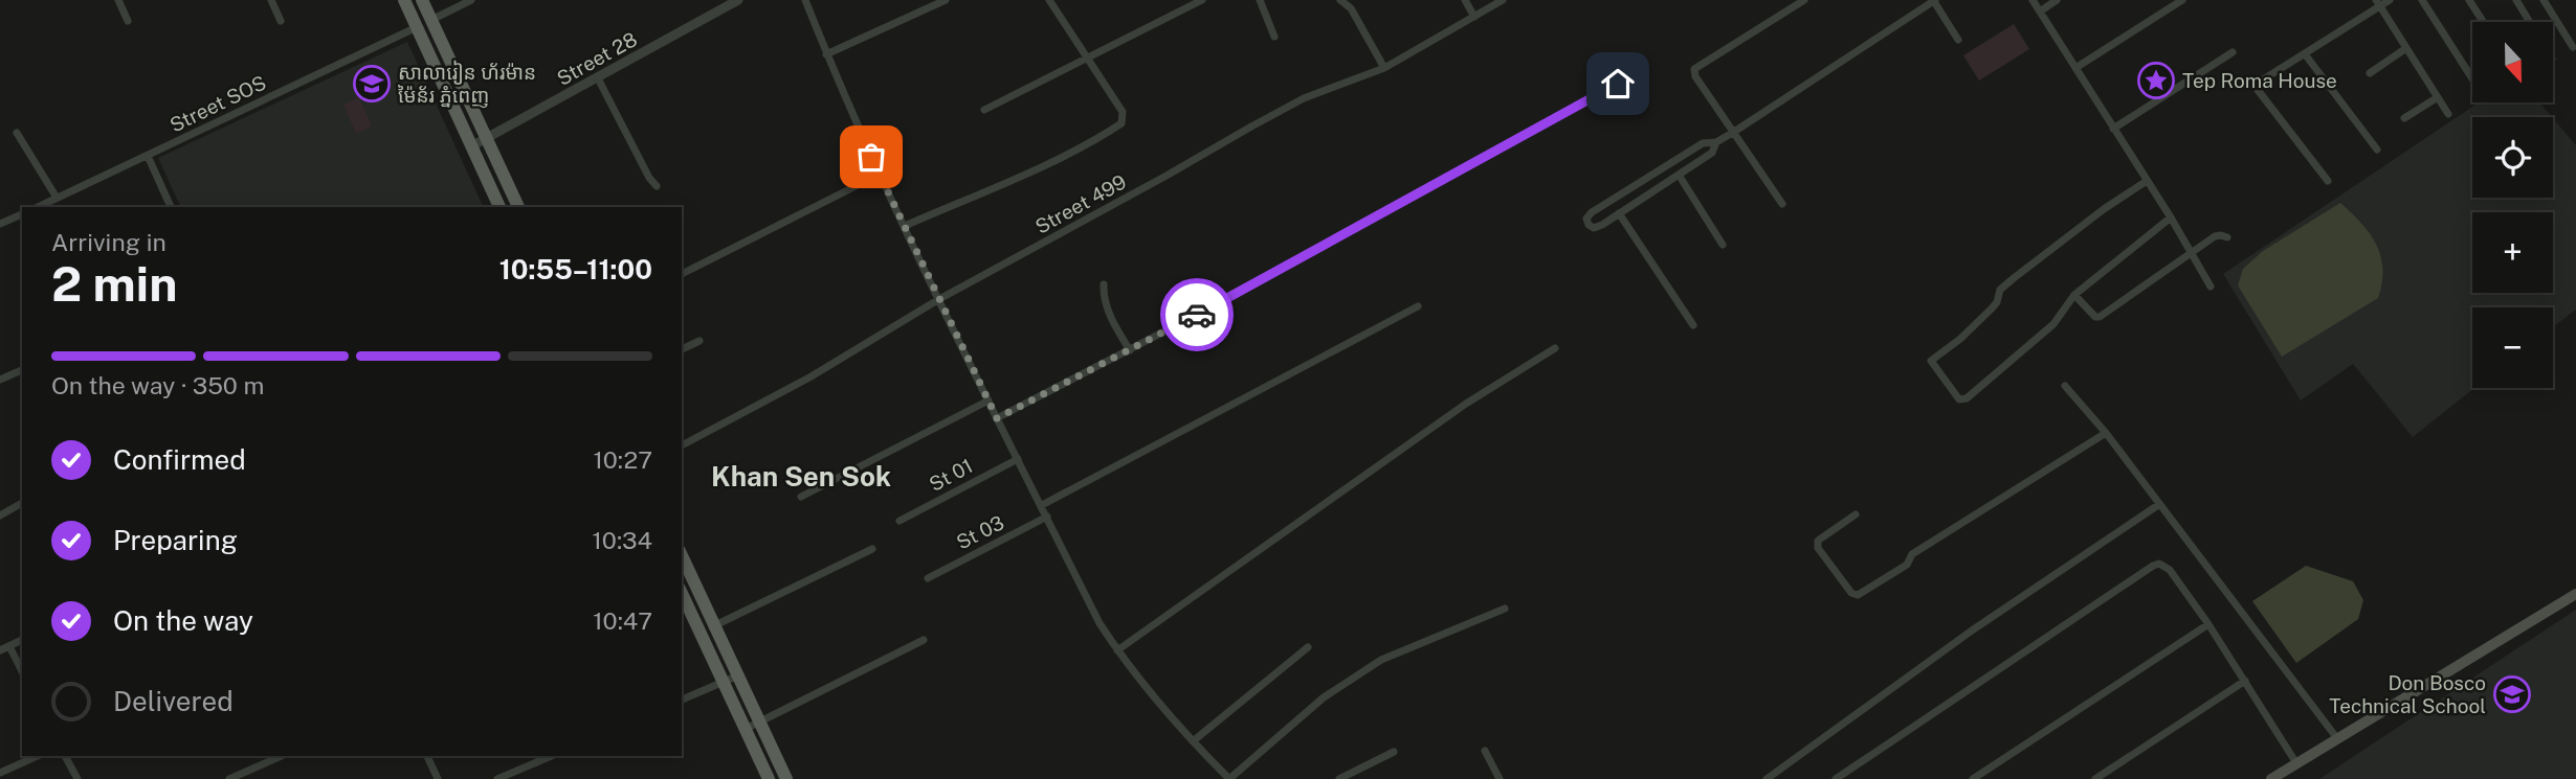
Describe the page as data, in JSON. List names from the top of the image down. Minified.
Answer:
{"streets":{"street":["Street 28","Street SOS","Street 499","St 01","St 03"]},"districts":["Khan Sen Sok"],"places":{"place":["Tep Roma House"],"school or university":["សាលារៀន ហ័រម៉ាន ម៉ៃន័រ ភ្នំពេញ","Don Bosco Technical School"]},"north":"bottom","page":{"map_buttons":["+","−"],"heading":["2 min","Arriving in","10:55–11:00"],"bar":"On the way · 350 m","list":[["Confirmed","10:27"],["Preparing","10:34"],["On the way","10:47"],"Delivered"]}}
